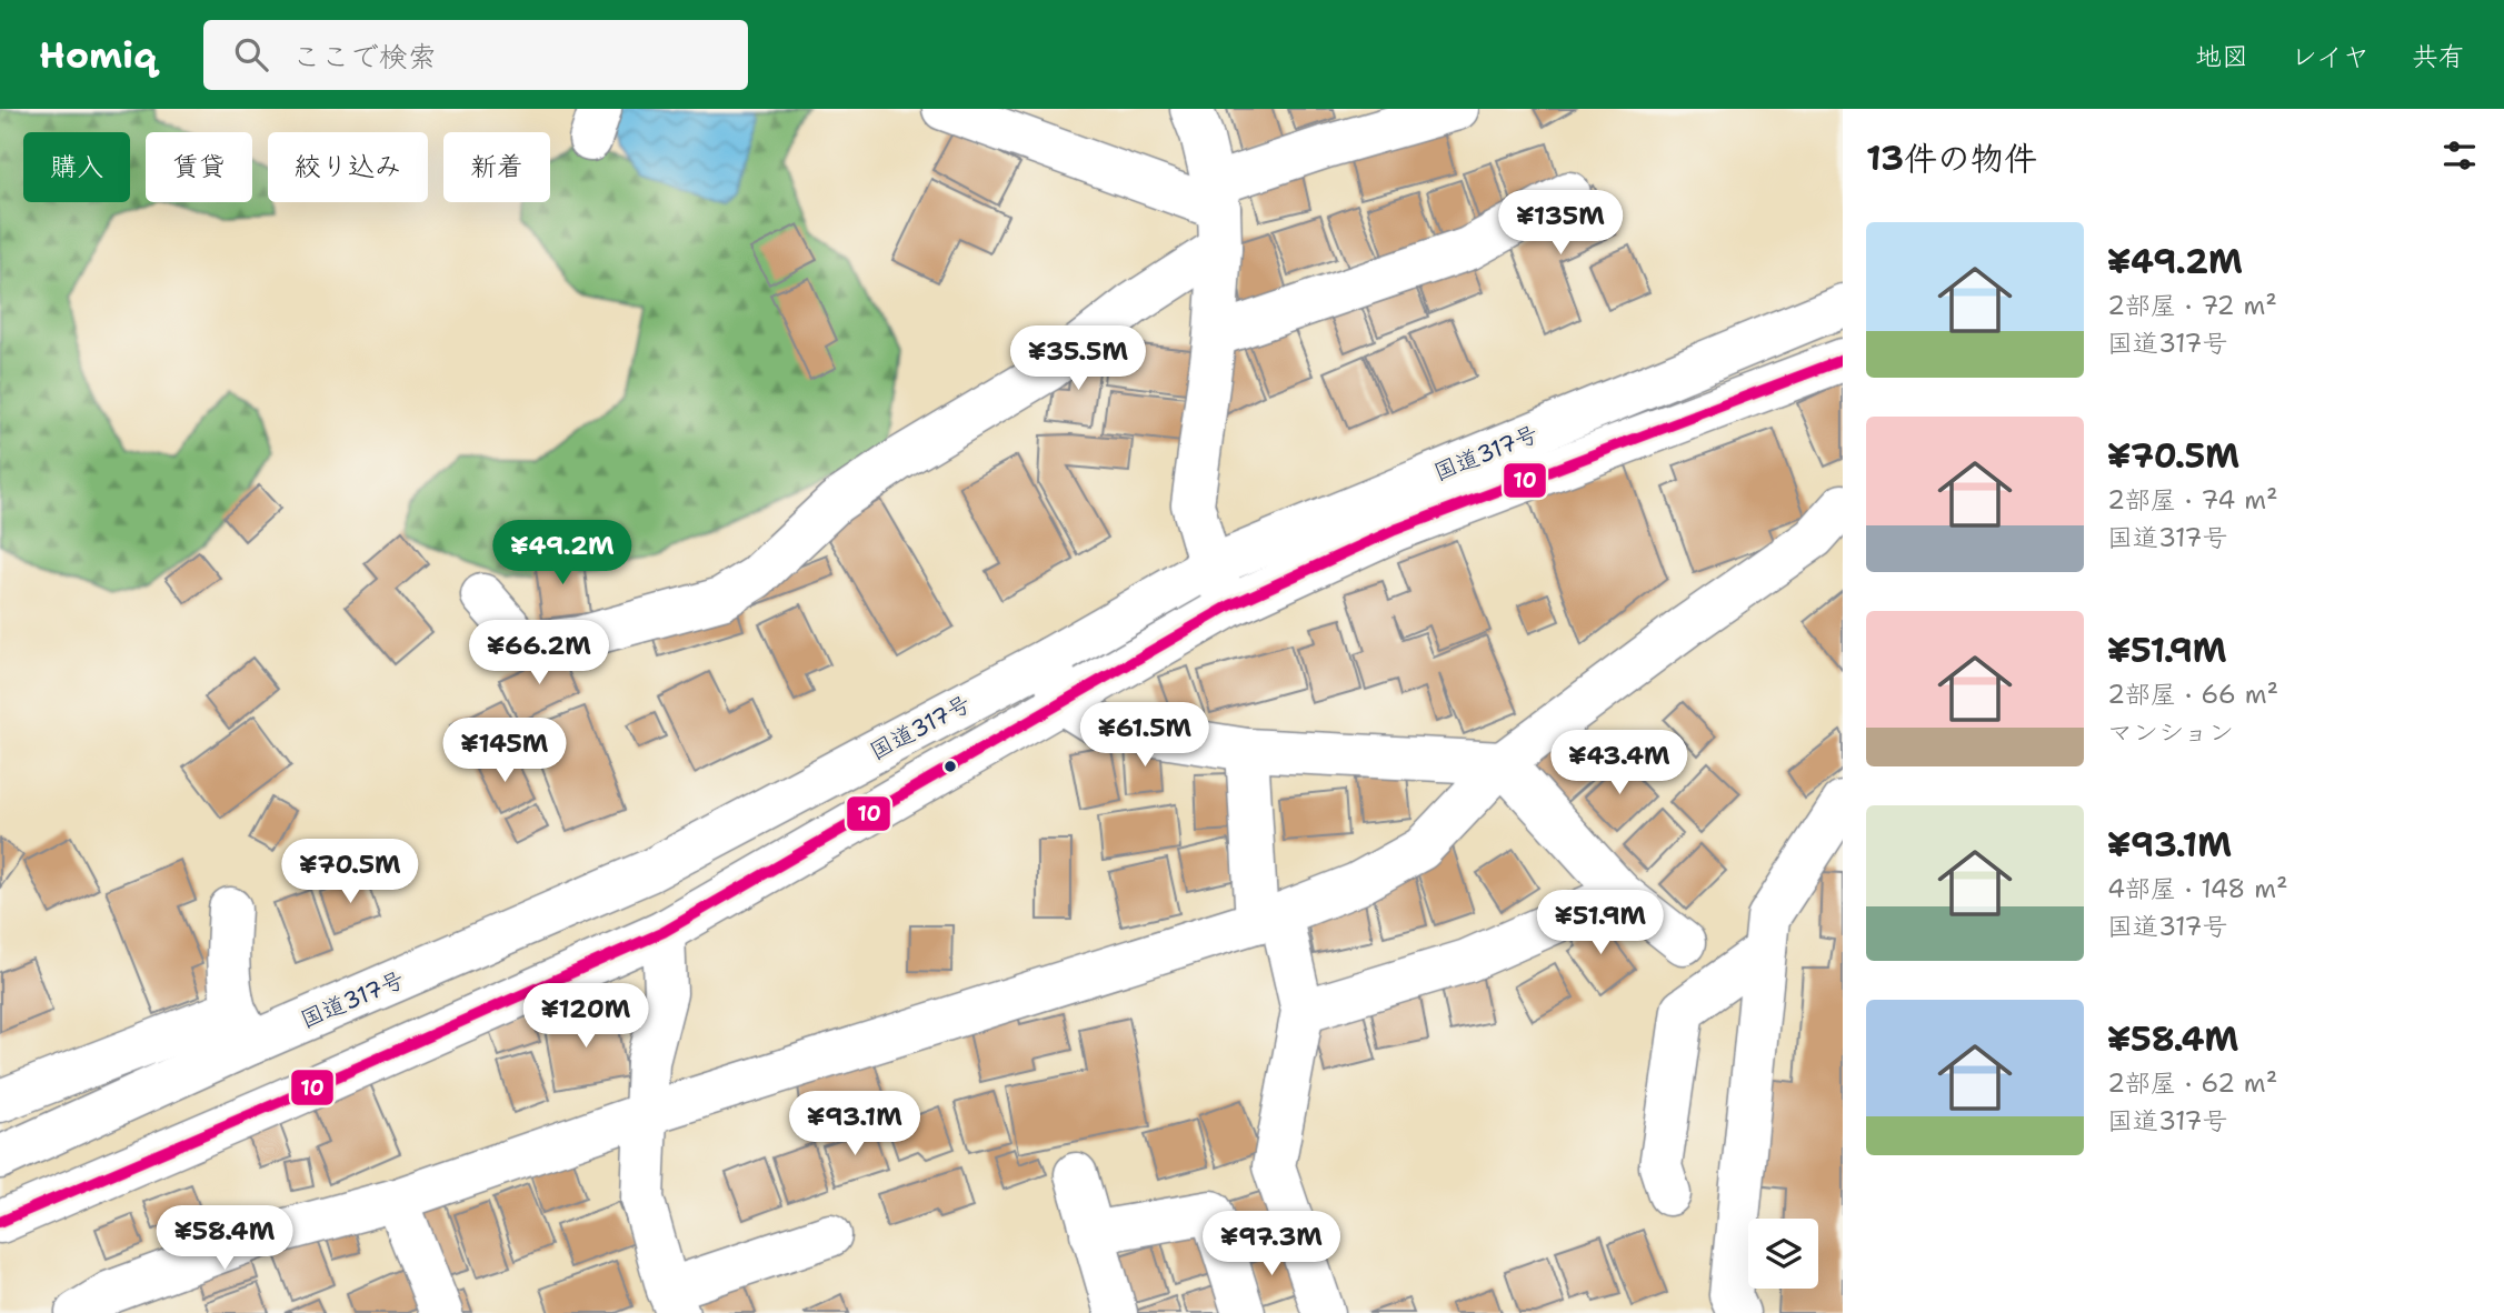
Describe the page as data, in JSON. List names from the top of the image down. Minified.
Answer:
{"streets":{"main road":["国道317号"]},"lines":["transit line 10"],"page":{"header":"Homiq","search":"ここで検索","nav":["地図","レイヤ","共有"],"heading":"13件の物件","chip":["購入","賃貸","絞り込み","新着"],"price":["¥135M","¥35.5M","¥49.2M","¥66.2M","¥61.5M","¥145M","¥43.4M","¥70.5M","¥51.9M","¥120M","¥93.1M","¥58.4M","¥97.3M"],"list":[{"name":"¥49.2M","note":"2部屋 · 72 m² · 国道317号"},{"name":"¥70.5M","note":"2部屋 · 74 m² · 国道317号"},{"name":"¥51.9M","note":"2部屋 · 66 m² · マンション"},{"name":"¥93.1M","note":"4部屋 · 148 m² · 国道317号"},{"name":"¥58.4M","note":"2部屋 · 62 m² · 国道317号"}]}}
